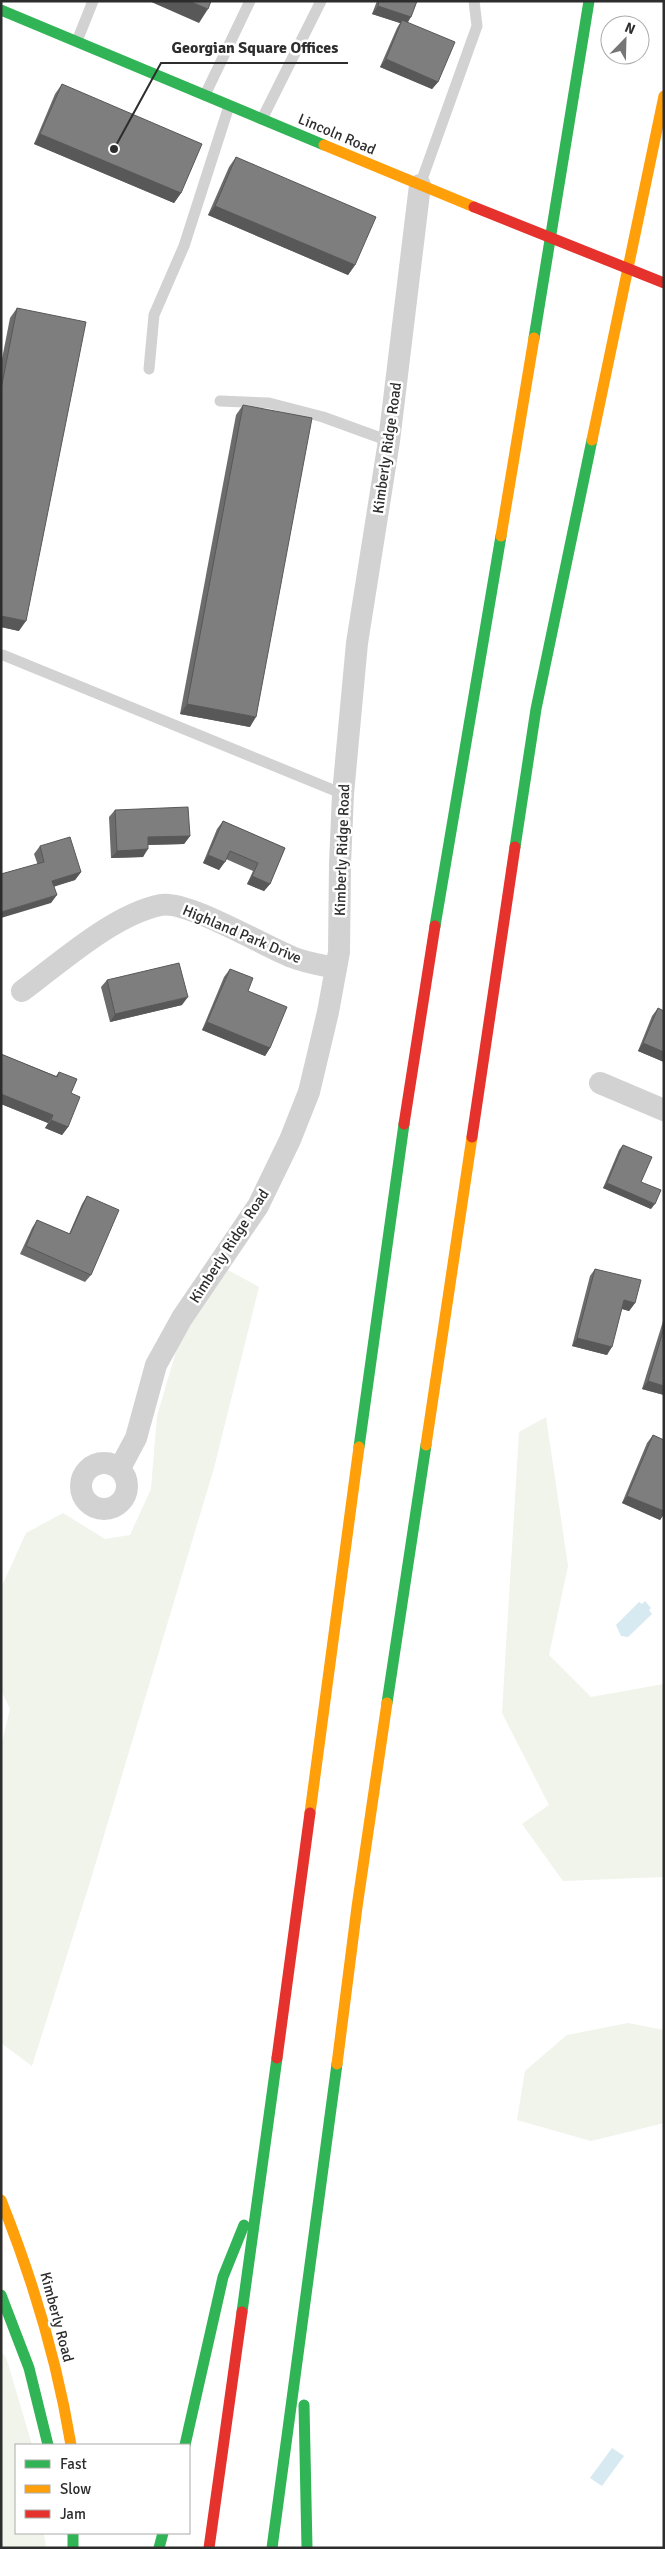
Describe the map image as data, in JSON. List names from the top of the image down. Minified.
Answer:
{"streets":{"main road":["Lincoln Road","Kimberly Road"],"street":["Kimberly Ridge Road","Highland Park Drive"]},"crossings":[["Lincoln Road","Kimberly Ridge Road"],["Kimberly Ridge Road","Highland Park Drive"]],"places":["Georgian Square Offices"],"legend":["Fast","Slow","Jam"],"north":"top right"}
